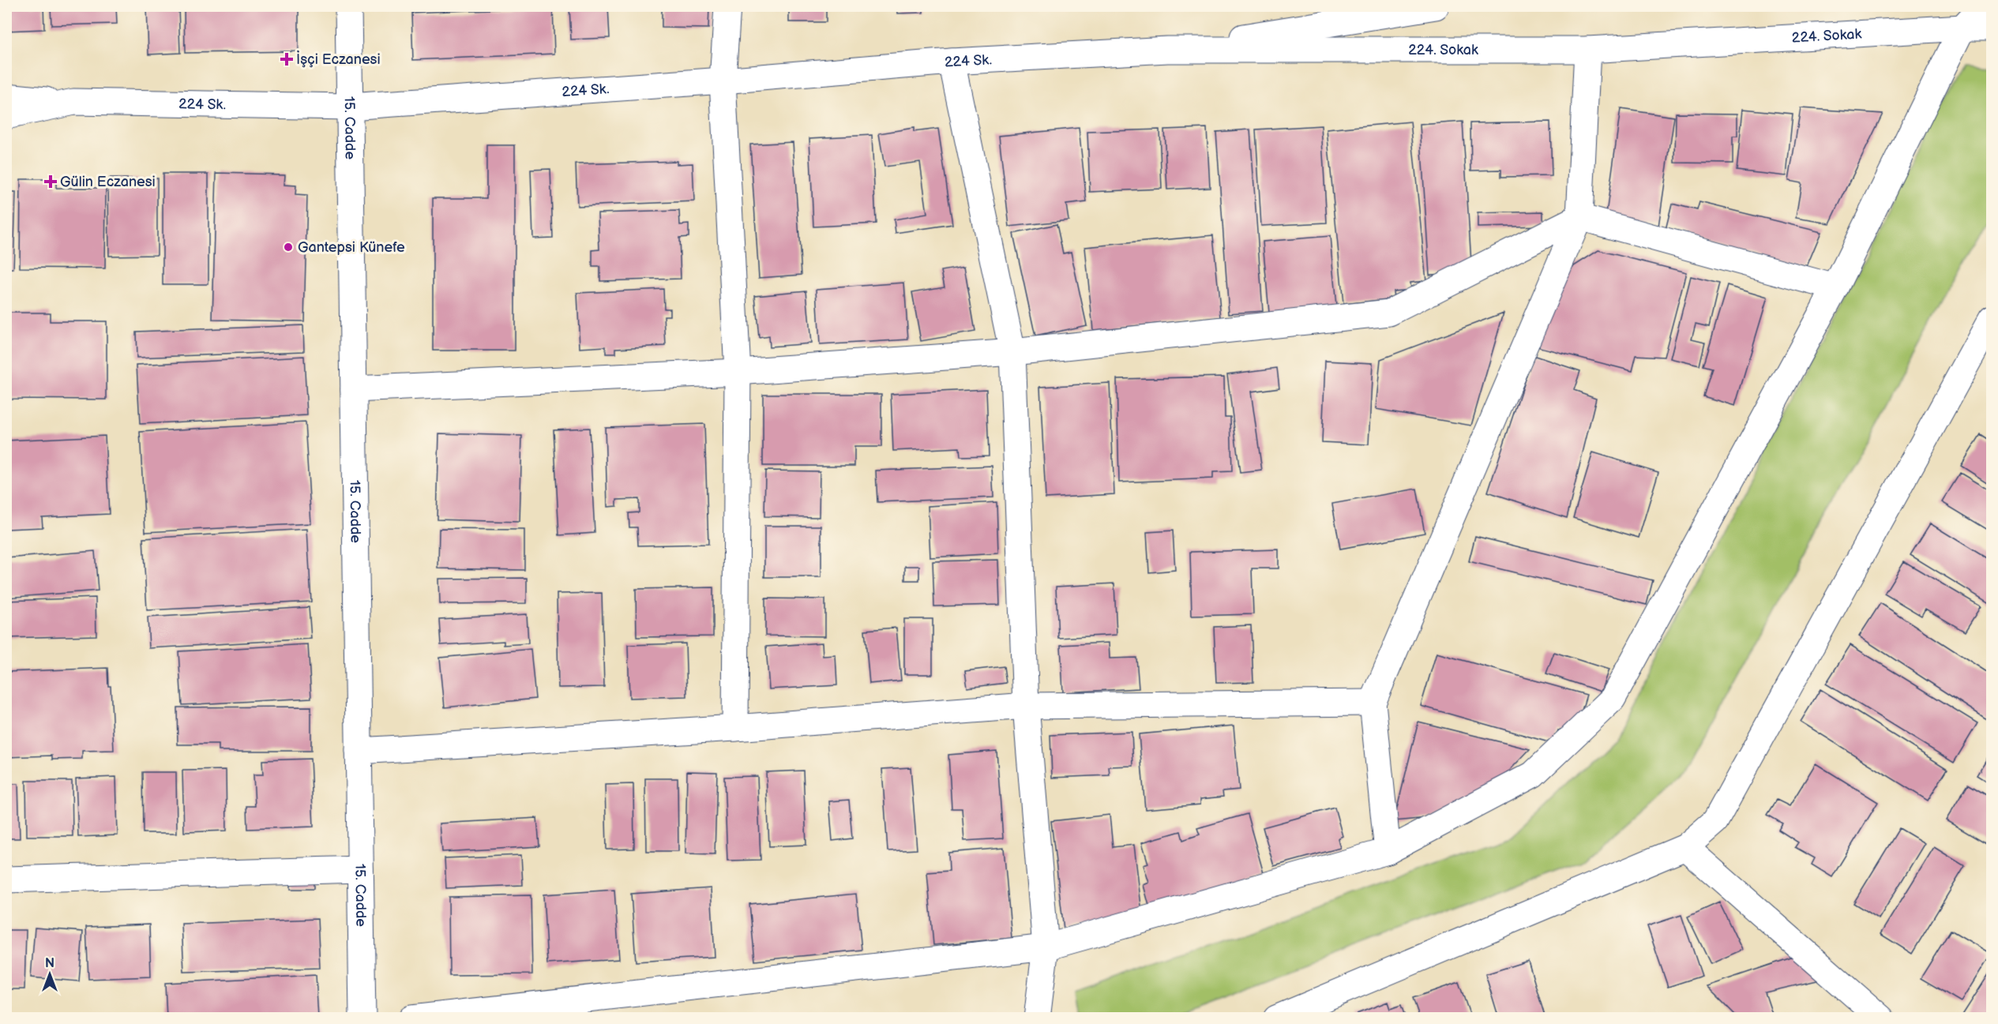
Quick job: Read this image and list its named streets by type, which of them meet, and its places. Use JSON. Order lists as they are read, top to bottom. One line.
{"streets":{"street":["224. Sokak","224 Sk.","15. Cadde"]},"crossings":[["224. Sokak","224 Sk."],["224 Sk.","15. Cadde"]],"places":{"health":["İşçi Eczanesi","Gülin Eczanesi"],"other":["Gantepsi Künefe"]},"north":"top"}
